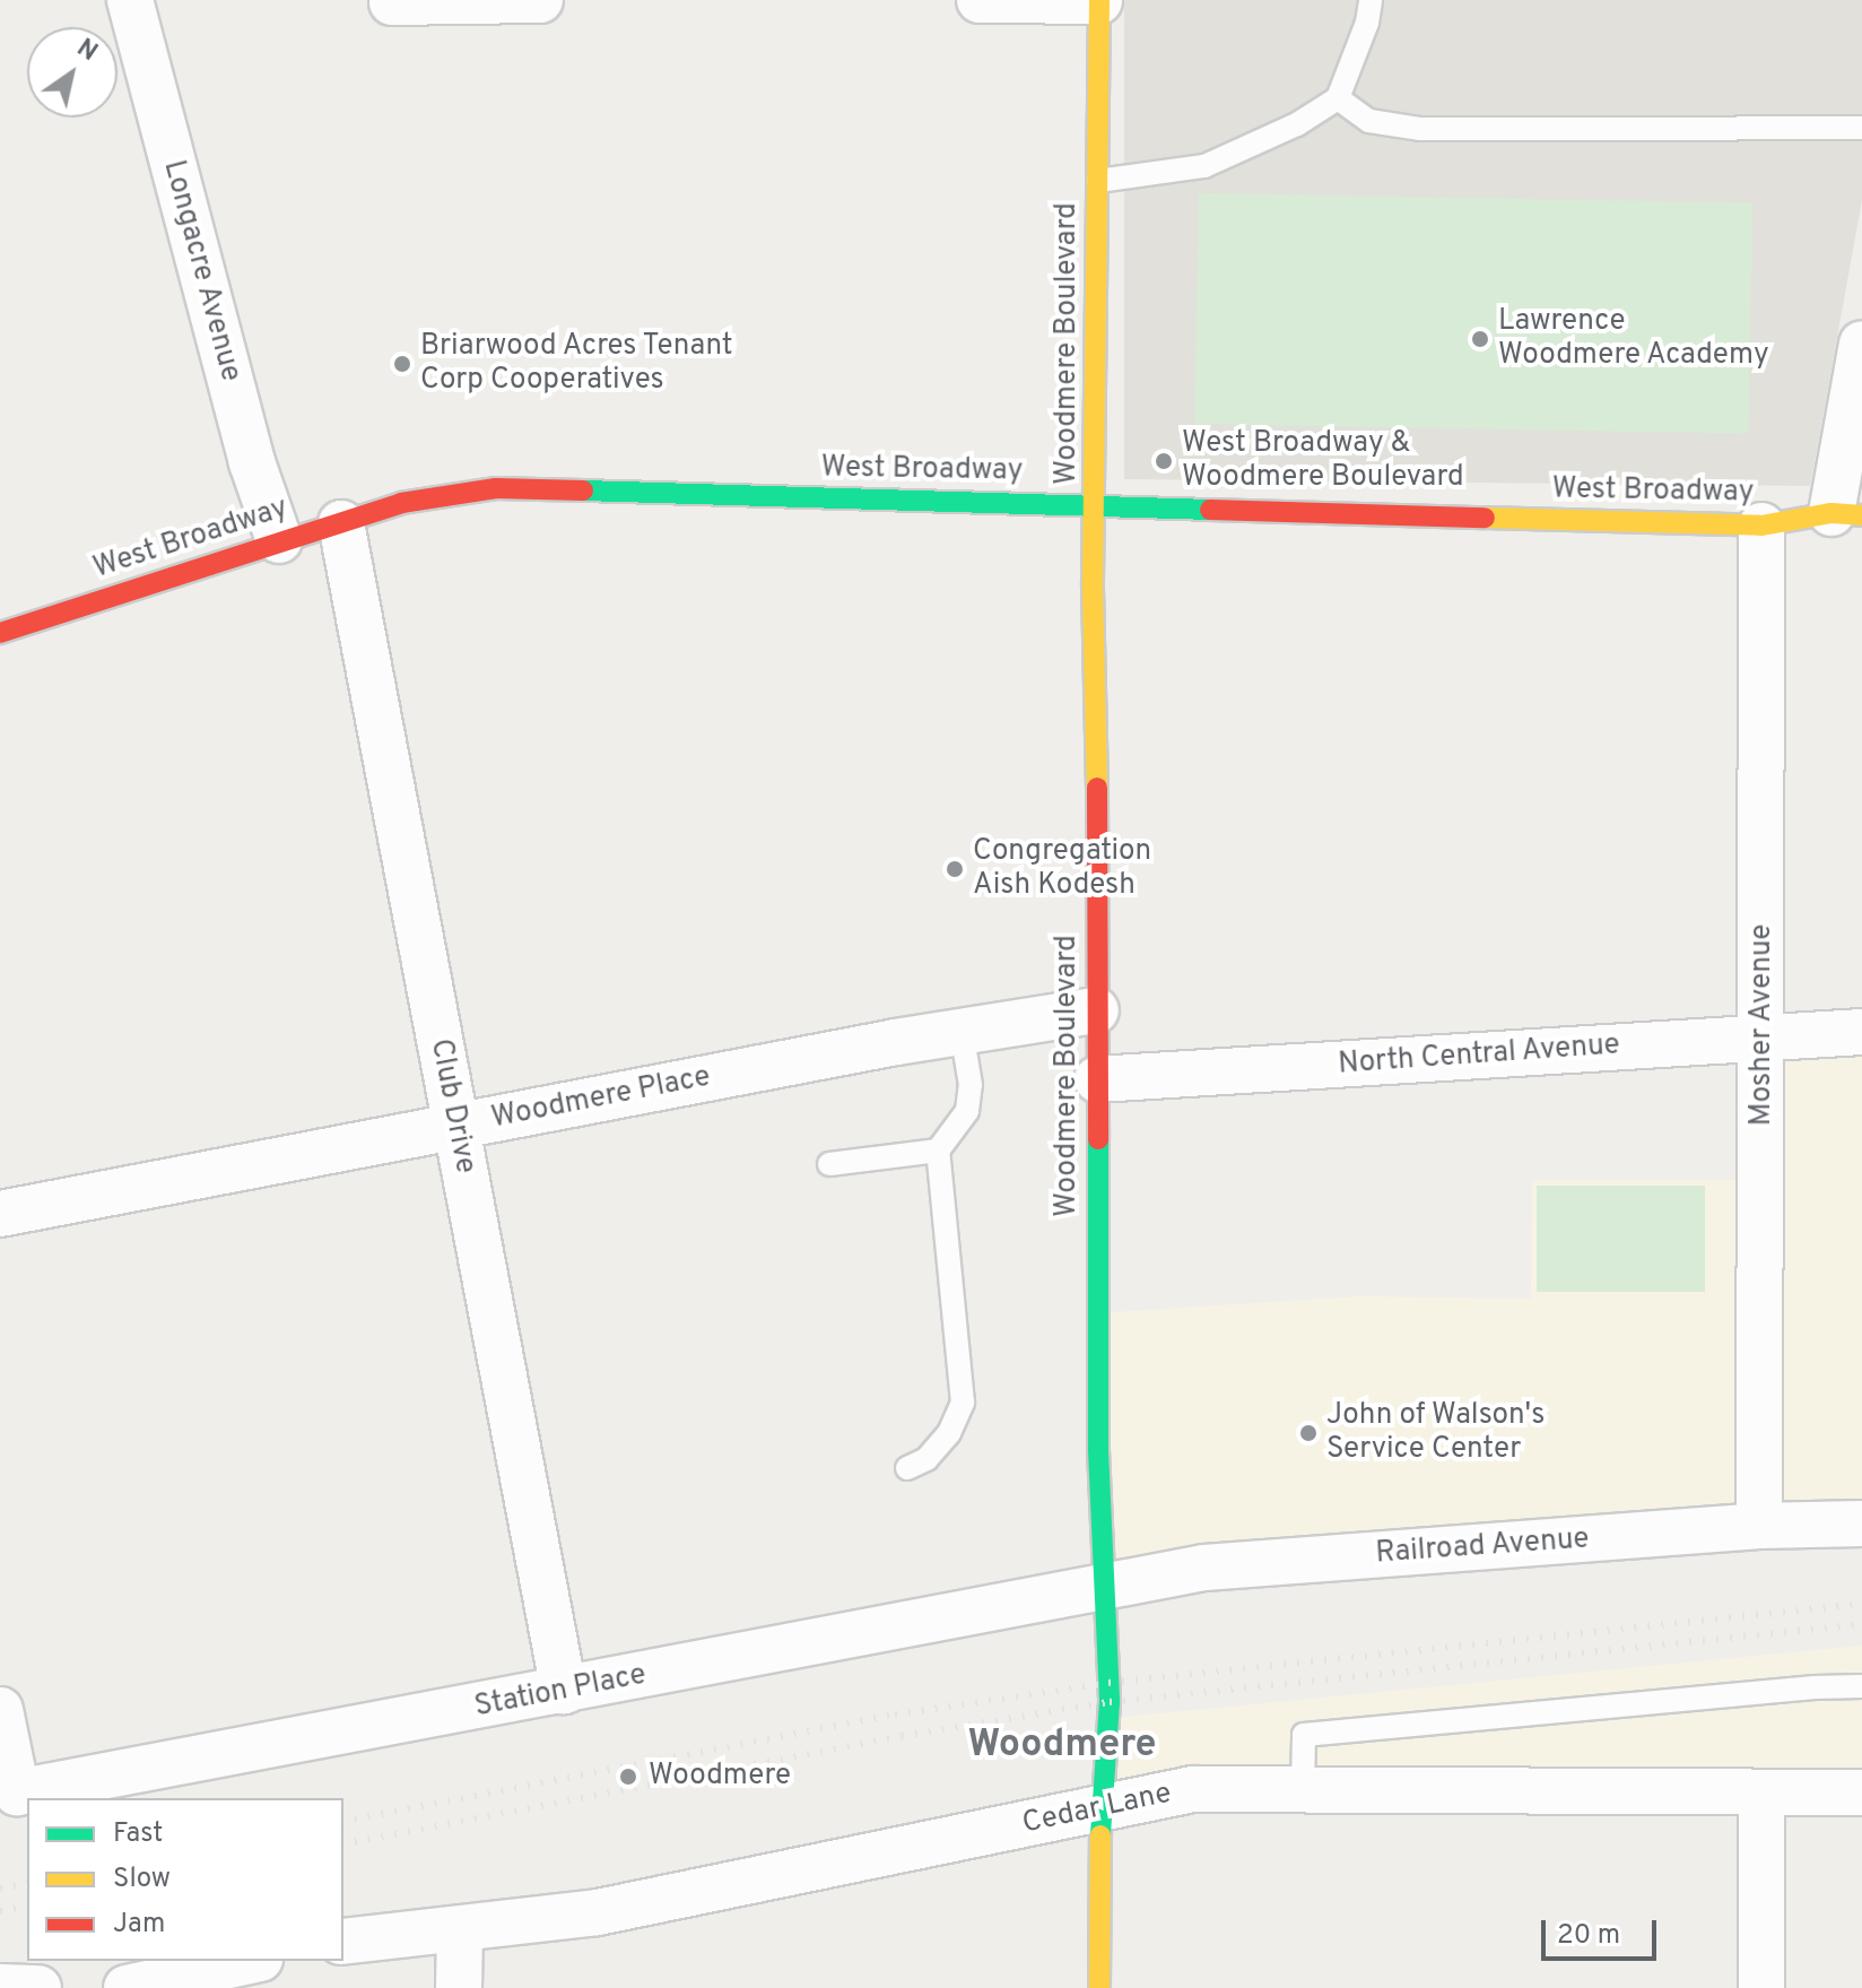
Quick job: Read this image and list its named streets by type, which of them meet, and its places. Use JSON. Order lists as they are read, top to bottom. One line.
{"streets":{"street":["Longacre Avenue","Woodmere Boulevard","West Broadway","Mosher Avenue","North Central Avenue","Woodmere Place","Club Drive","Railroad Avenue","Station Place","Cedar Lane"]},"crossings":[["Longacre Avenue","West Broadway"],["Woodmere Boulevard","West Broadway"],["Woodmere Boulevard","North Central Avenue"],["Woodmere Boulevard","Woodmere Place"],["Woodmere Boulevard","Railroad Avenue"],["Woodmere Boulevard","Station Place"],["Woodmere Boulevard","Cedar Lane"],["West Broadway","Mosher Avenue"],["West Broadway","Club Drive"],["Mosher Avenue","North Central Avenue"],["Mosher Avenue","Railroad Avenue"],["Woodmere Place","Club Drive"],["Club Drive","Station Place"],["Railroad Avenue","Station Place"]],"districts":["Woodmere"],"places":["Lawrence Woodmere Academy","Briarwood Acres Tenant Corp Cooperatives","West Broadway & Woodmere Boulevard","Congregation Aish Kodesh","John of Walson's Service Center","Woodmere"],"legend":["Fast","Slow","Jam"],"scale_bar":"20 m","north":"top right"}
